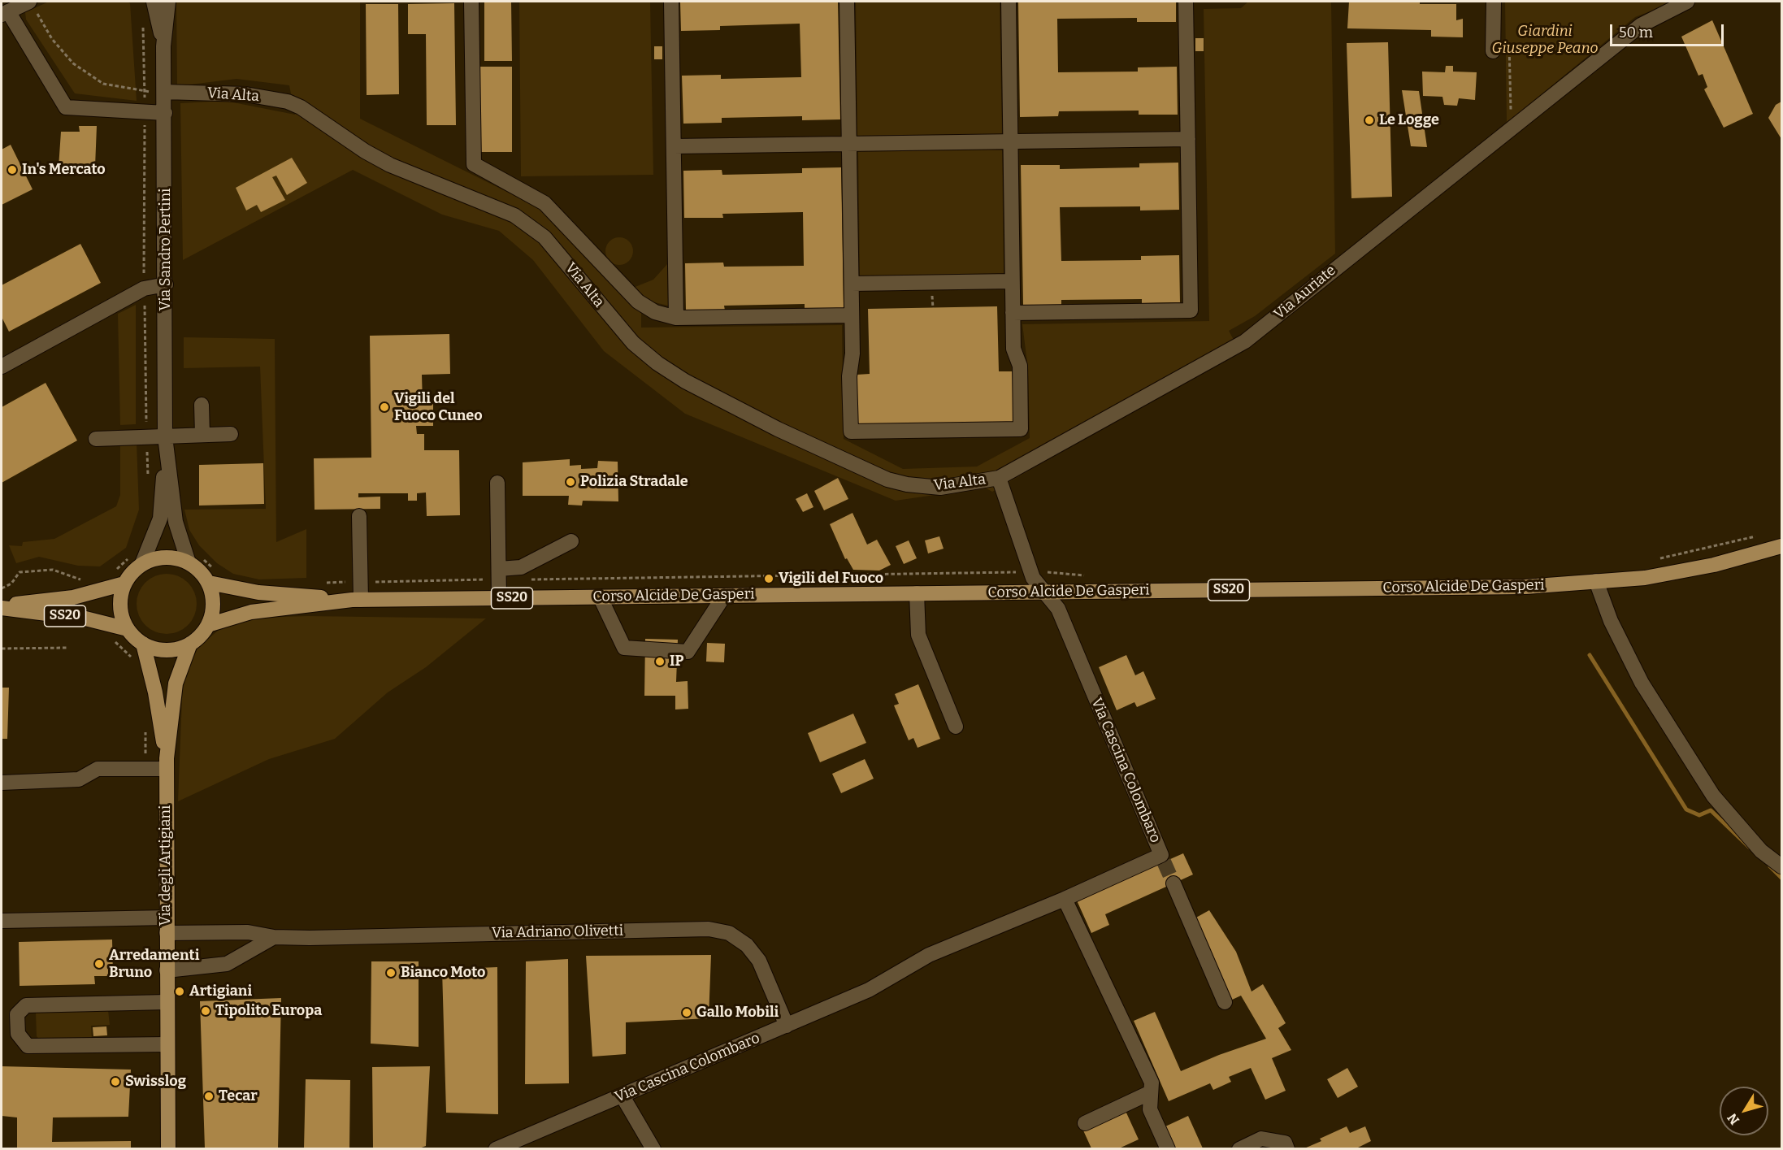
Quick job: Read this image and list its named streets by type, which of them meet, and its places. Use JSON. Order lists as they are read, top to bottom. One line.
{"streets":{"main road":["Corso Alcide De Gasperi","SS20","Via degli Artigiani"],"street":["Via Alta","Via Sandro Pertini","Via Auriate","Via Cascina Colombaro","Via Adriano Olivetti"]},"crossings":[["Via Alta","Via Sandro Pertini"],["Via Alta","Via Auriate"],["Via Sandro Pertini","Corso Alcide De Gasperi"],["Via Sandro Pertini","SS20"],["Via Sandro Pertini","Via degli Artigiani"],["Corso Alcide De Gasperi","SS20"],["Corso Alcide De Gasperi","Via Cascina Colombaro"],["Corso Alcide De Gasperi","Via degli Artigiani"],["SS20","Via degli Artigiani"],["Via Cascina Colombaro","Via Adriano Olivetti"],["Via degli Artigiani","Via Adriano Olivetti"]],"parks":["Giardini Giuseppe Peano"],"places":["Le Logge","In's Mercato","Vigili del Fuoco Cuneo","Polizia Stradale","Vigili del Fuoco","IP","Arredamenti Bruno","Bianco Moto","Artigiani","Tipolito Europa","Gallo Mobili","Swisslog","Tecar"],"scale_bar":"50 m","north":"bottom left"}
